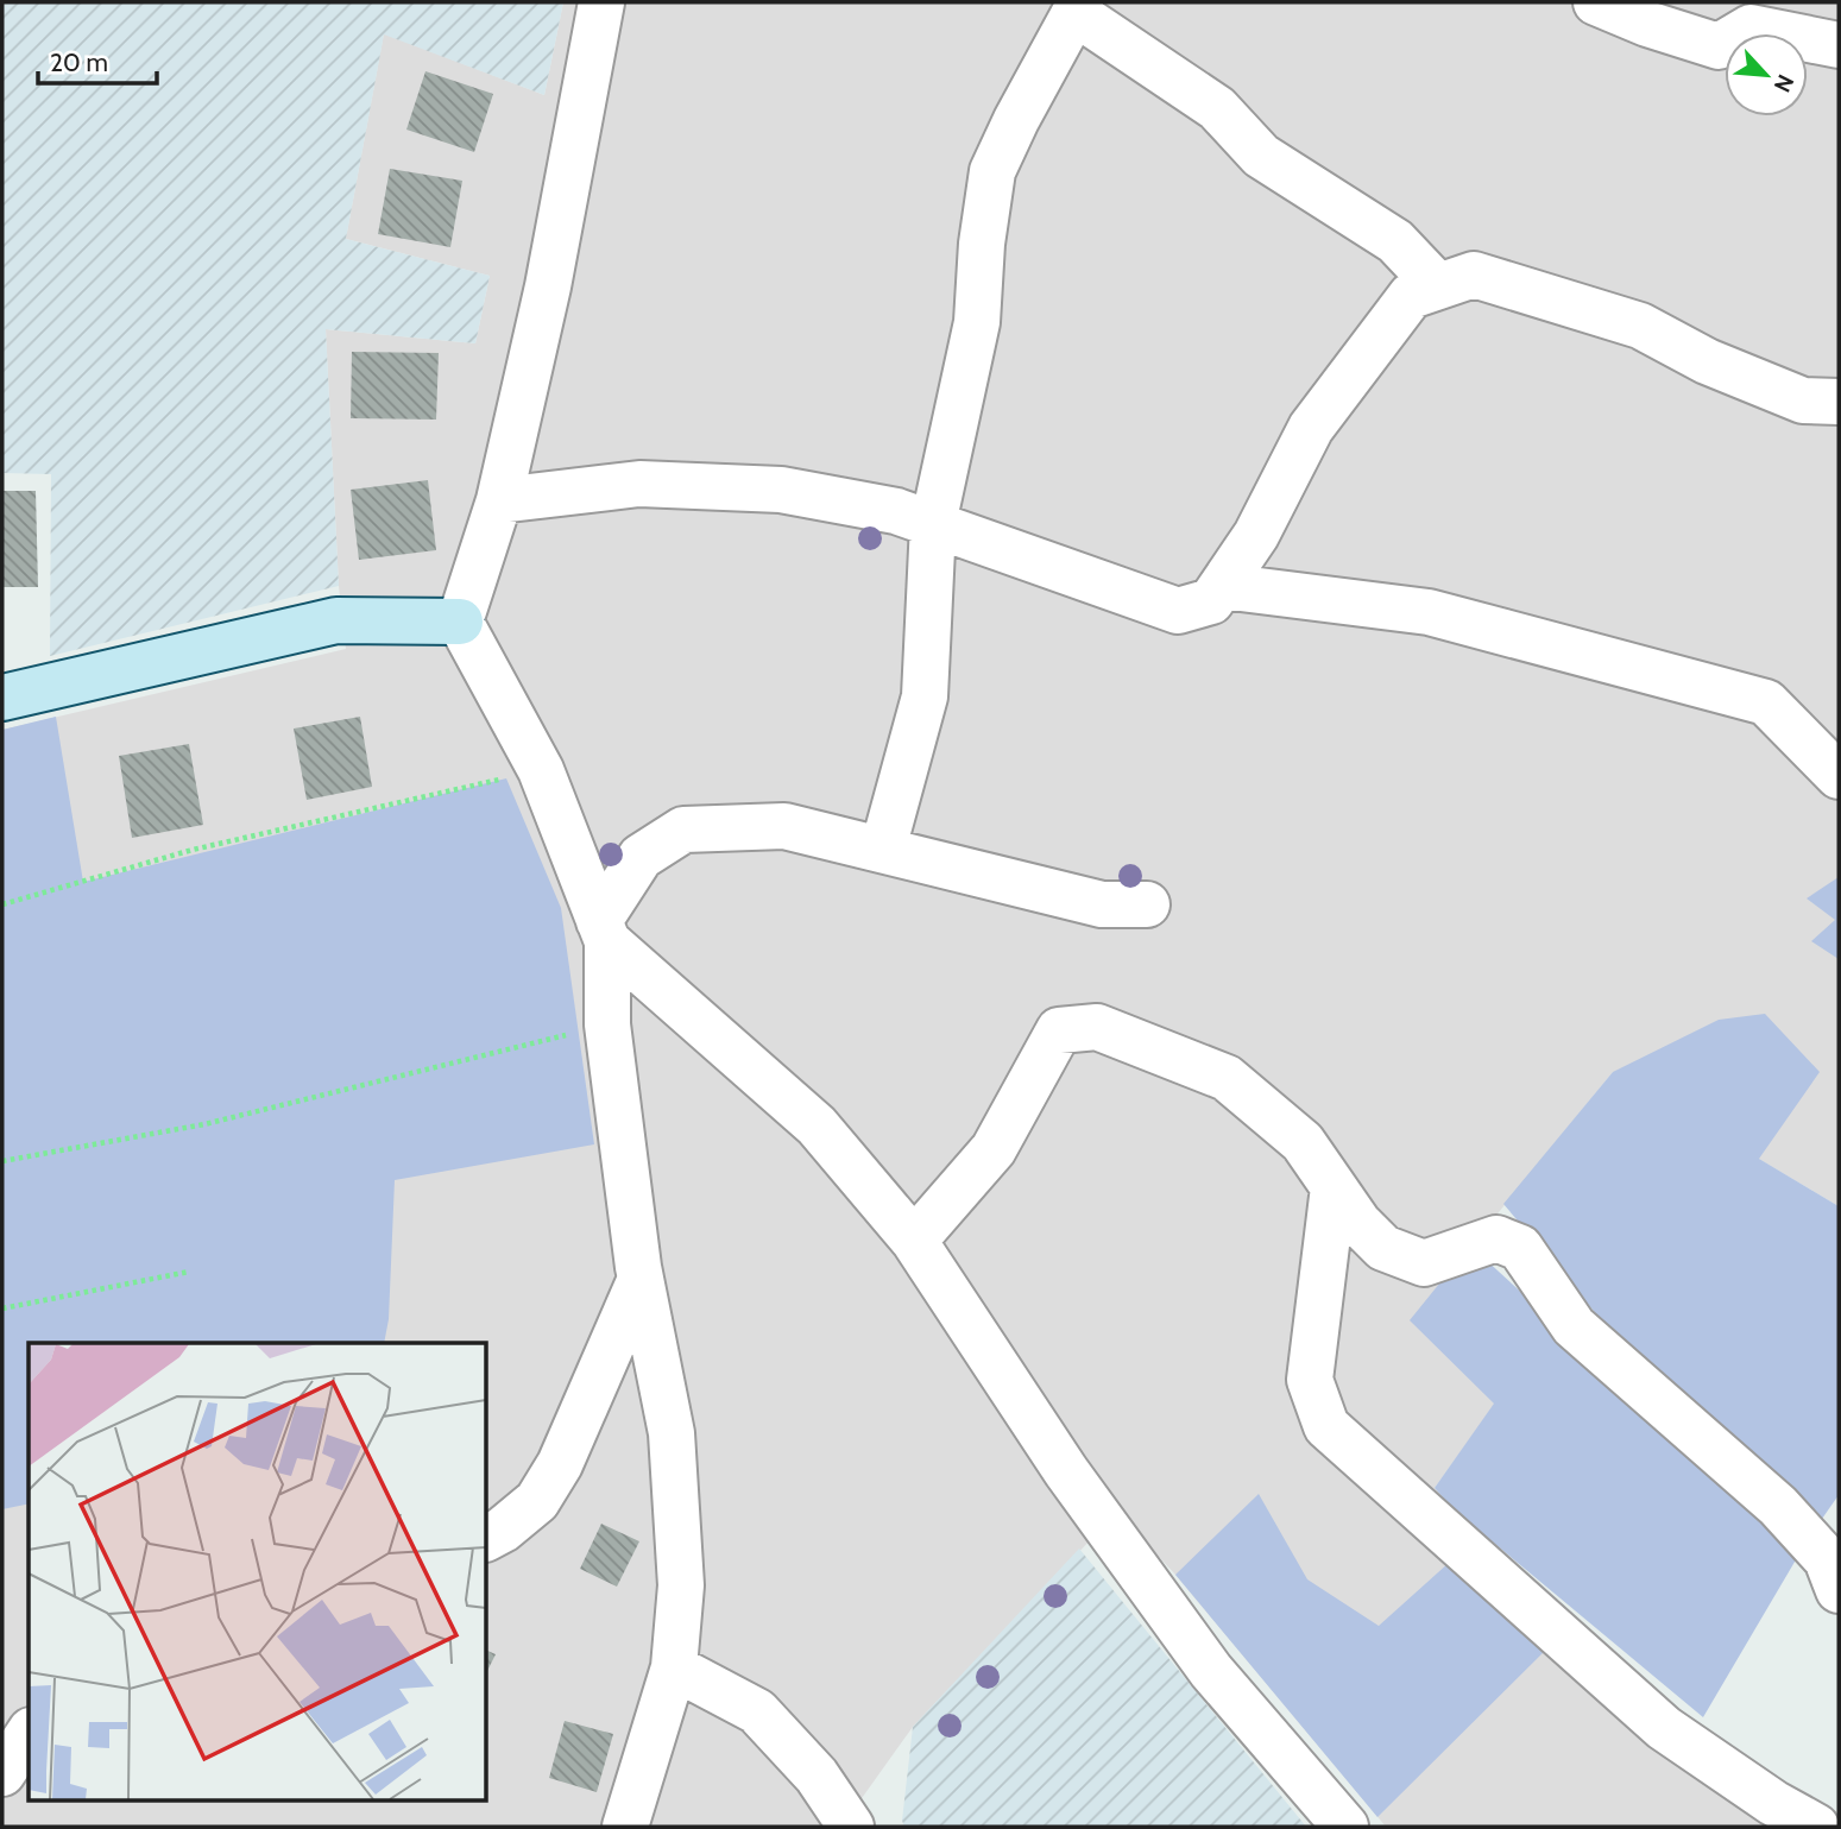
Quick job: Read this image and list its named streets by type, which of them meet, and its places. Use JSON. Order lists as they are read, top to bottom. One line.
{"scale_bar":"20 m","north":"bottom right"}
